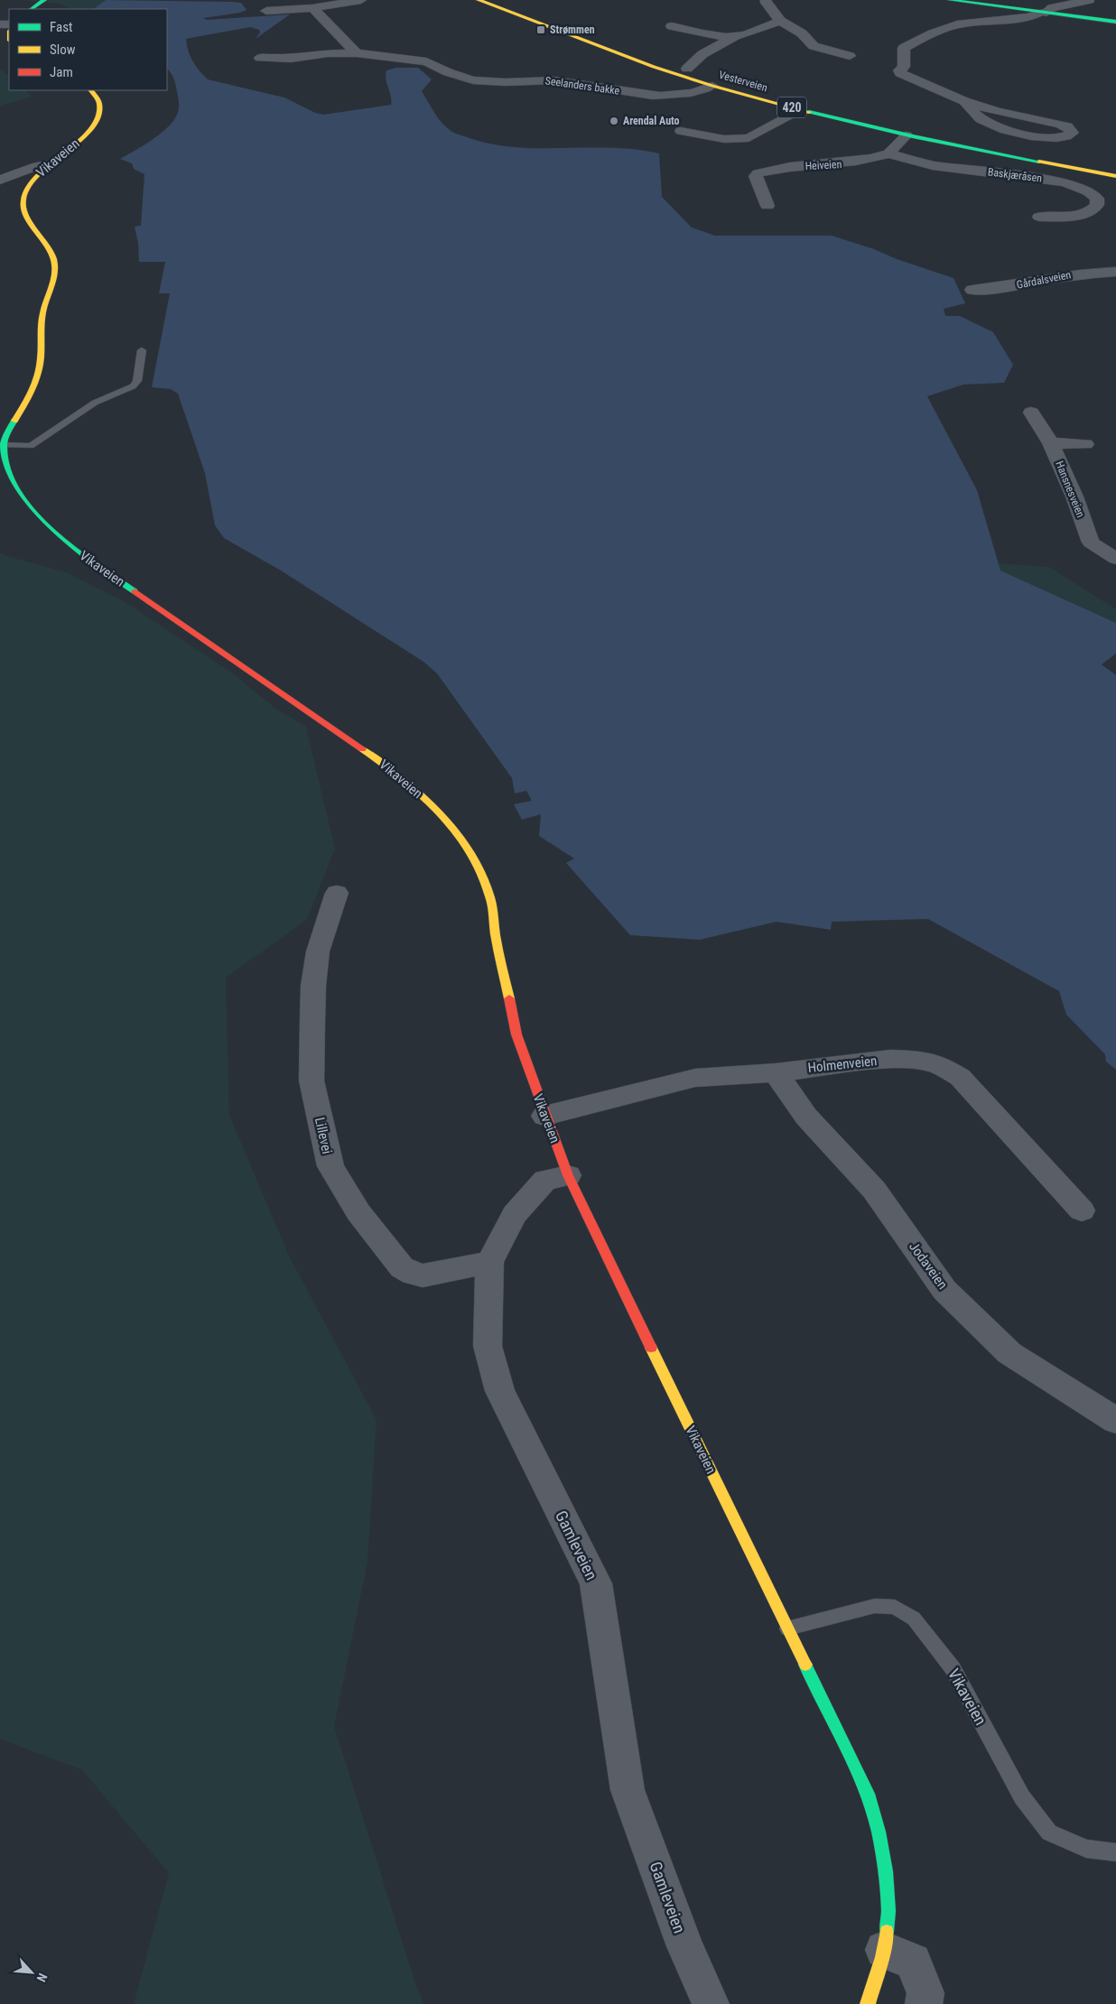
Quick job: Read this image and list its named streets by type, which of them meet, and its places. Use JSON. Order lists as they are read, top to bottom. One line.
{"streets":{"main road":["Vesterveien","420","Vikaveien"],"street":["Seelanders bakke","Heiveien","Baskjæråsen","Gårdalsveien","Hansnesveien","Holmenveien","Lillevei","Jodaveien","Gamleveien"]},"crossings":[["Vesterveien","Seelanders bakke"],["Vikaveien","Holmenveien"],["Vikaveien","Gamleveien"],["Heiveien","Baskjæråsen"],["Holmenveien","Jodaveien"],["Lillevei","Gamleveien"]],"places":{"transit":["Strømmen"],"other":["Arendal Auto"]},"legend":["Fast","Slow","Jam"],"north":"bottom right"}
